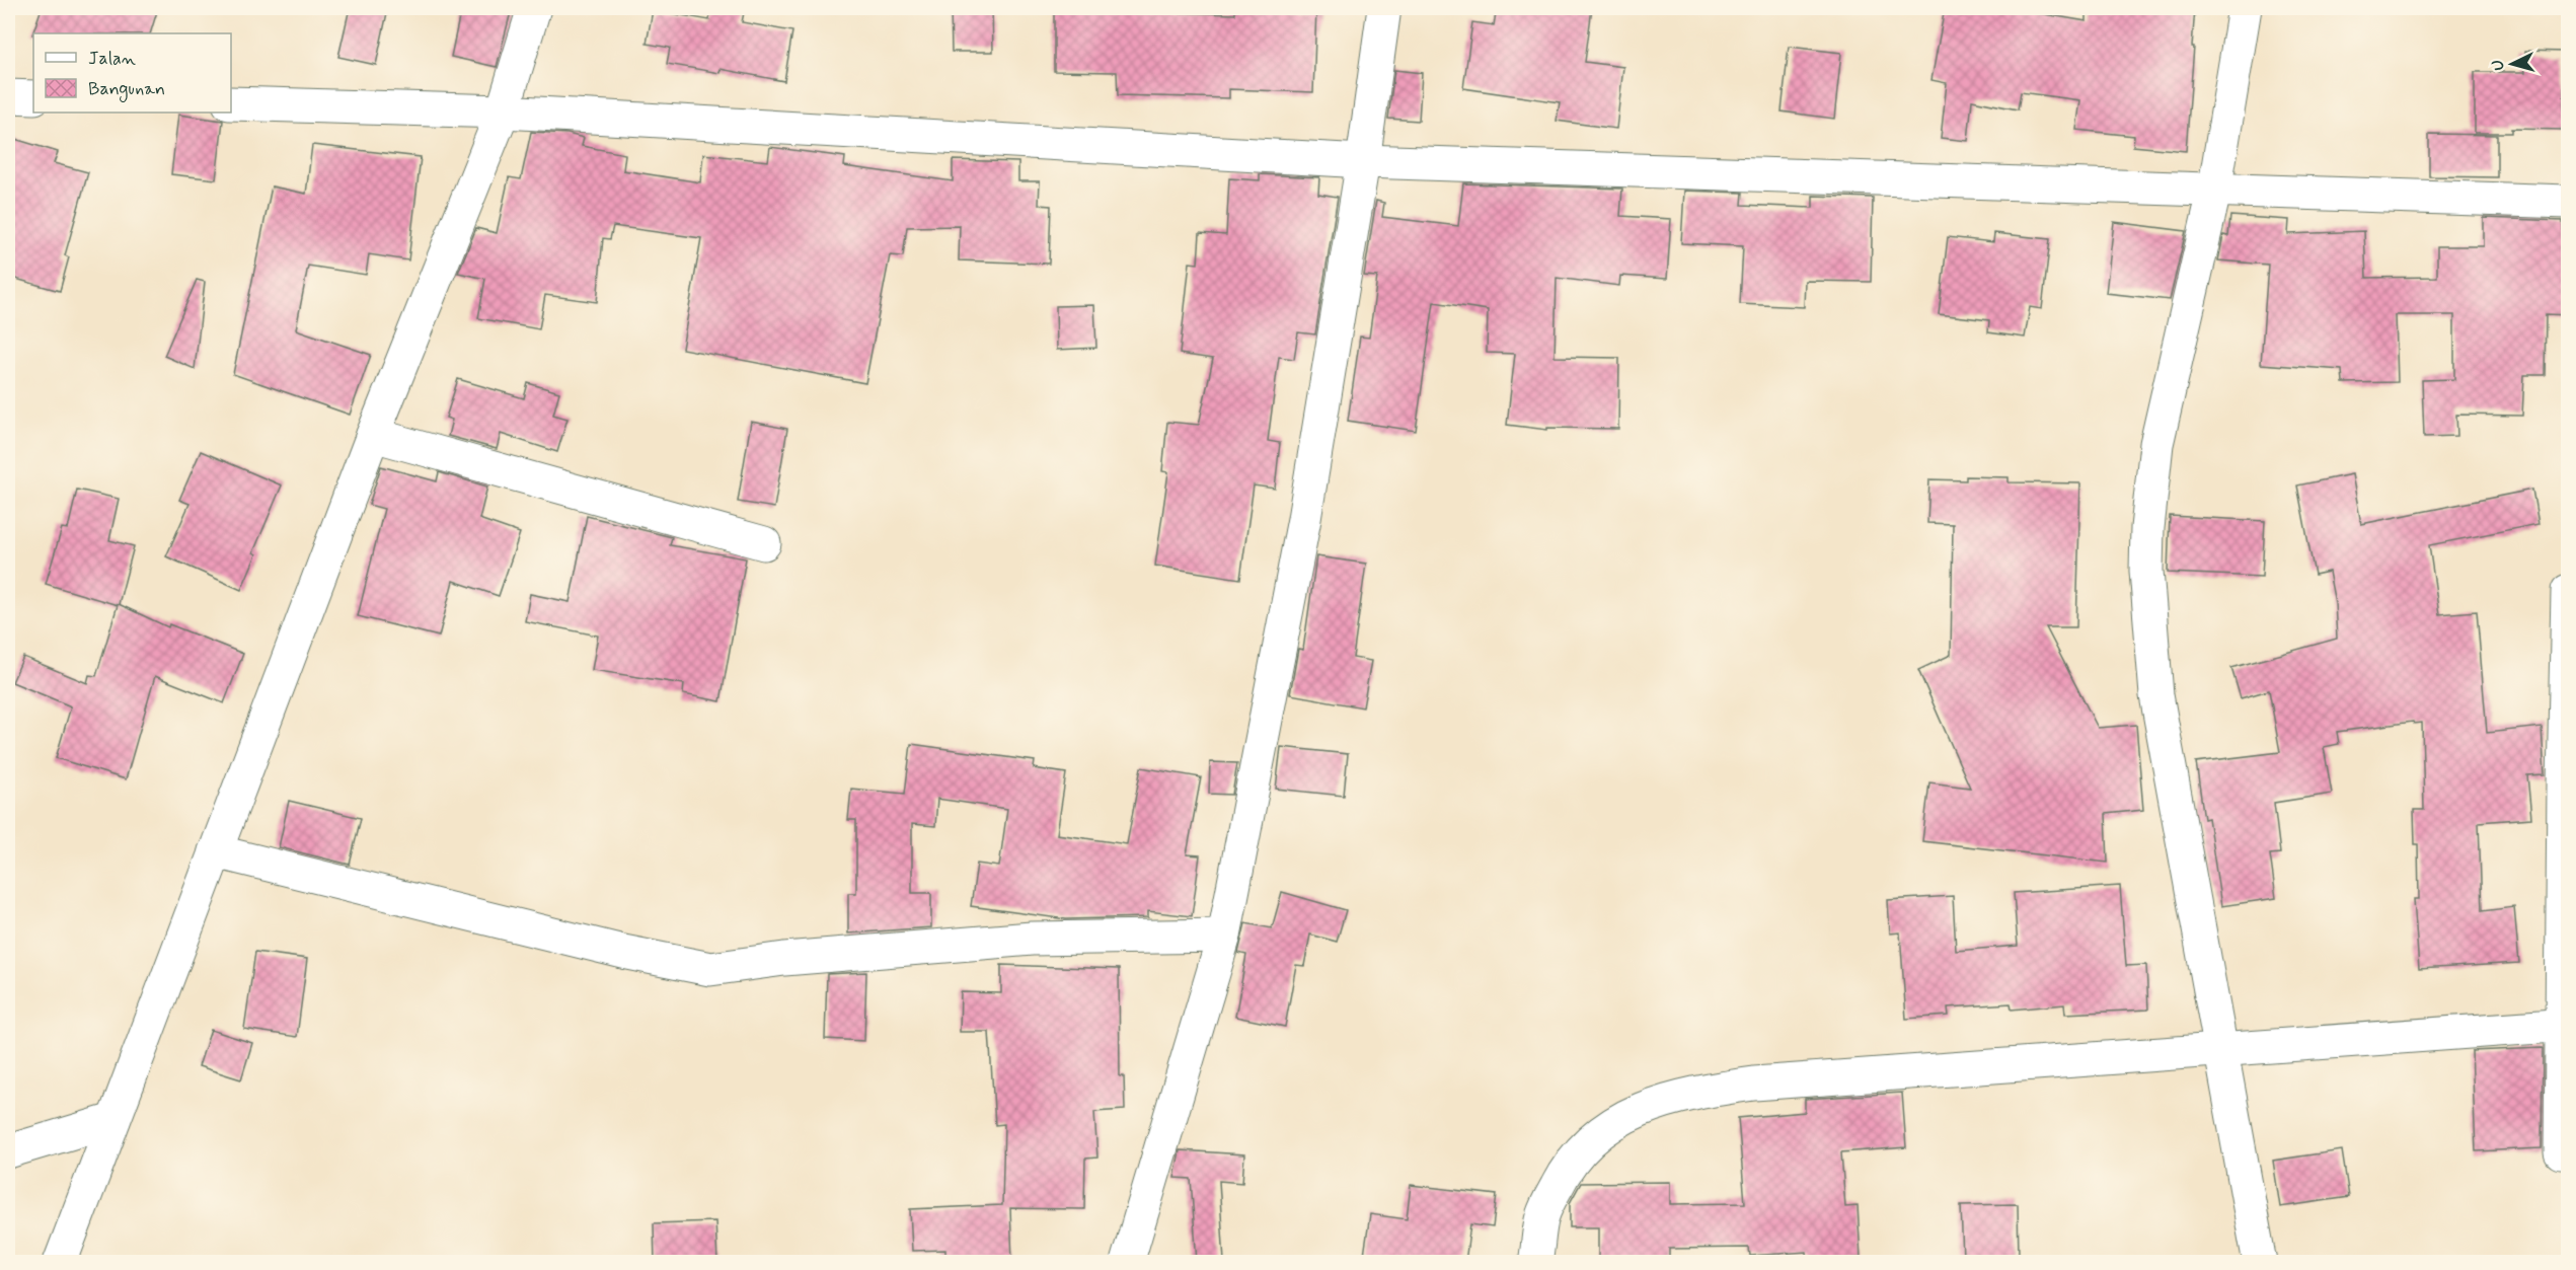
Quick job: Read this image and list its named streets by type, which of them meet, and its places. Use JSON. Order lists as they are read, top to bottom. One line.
{"legend":["Jalan","Bangunan"],"north":"left"}
